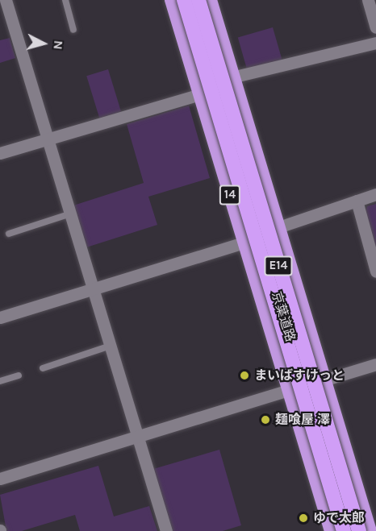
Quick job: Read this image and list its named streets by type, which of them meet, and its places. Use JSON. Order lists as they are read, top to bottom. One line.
{"streets":{"highway":["14","E14","京葉道路"]},"places":["まいばすけっと","麺喰屋 澤","ゆで太郎"],"north":"right"}
